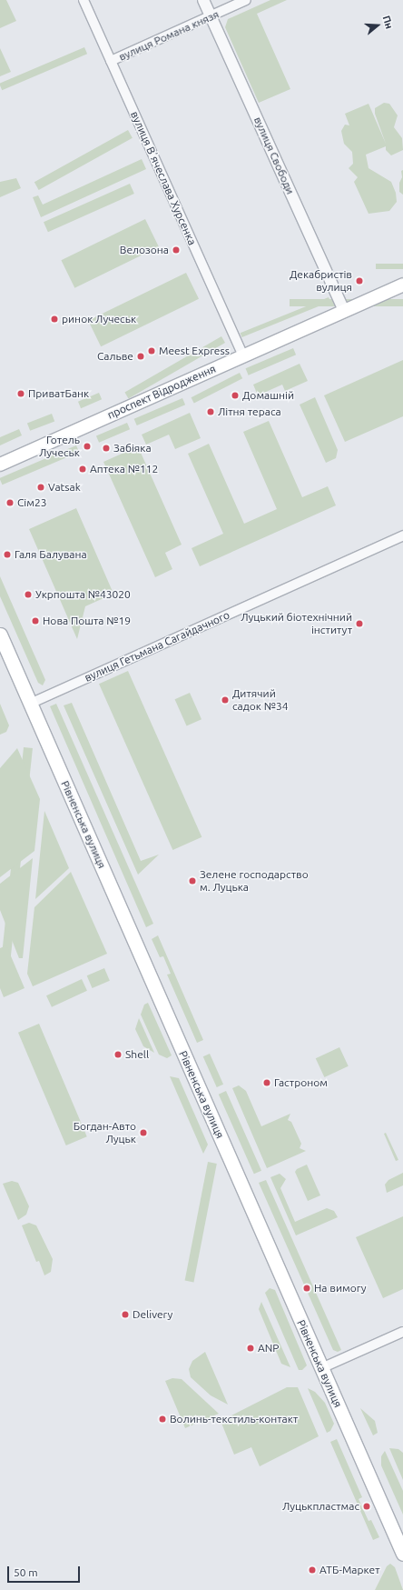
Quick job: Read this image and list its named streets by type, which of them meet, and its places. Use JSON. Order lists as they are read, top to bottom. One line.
{"streets":{"main road":["проспект Відродження","Рівненська вулиця"],"street":["вулиця Романа князя","вулиця Свободи","вулиця Вʼячеслава Хурсенка","вулиця Гетьмана Сагайдачного"]},"crossings":[["вулиця Романа князя","вулиця Свободи"],["вулиця Романа князя","вулиця Вʼячеслава Хурсенка"],["вулиця Свободи","проспект Відродження"],["вулиця Вʼячеслава Хурсенка","проспект Відродження"],["вулиця Гетьмана Сагайдачного","Рівненська вулиця"]],"places":["Велозона","Декабристів вулиця","ринок Лучеськ","Meest Express","Сальве","ПриватБанк","Домашній","Літня тераса","Готель Лучеськ","Забіяка","Аптека №112","Vatsak","Сім23","Галя Балувана","Укрпошта №43020","Нова Пошта №19","Луцький біотехнічний інститут","Дитячий садок №34","Зелене господарство м. Луцька","Shell","Гастроном","Богдан-Авто Луцьк","На вимогу","Delivery","ANP","Волинь-текстиль-контакт","Луцькпластмас","АТБ-Маркет"],"scale_bar":"50 m","north":"right"}
